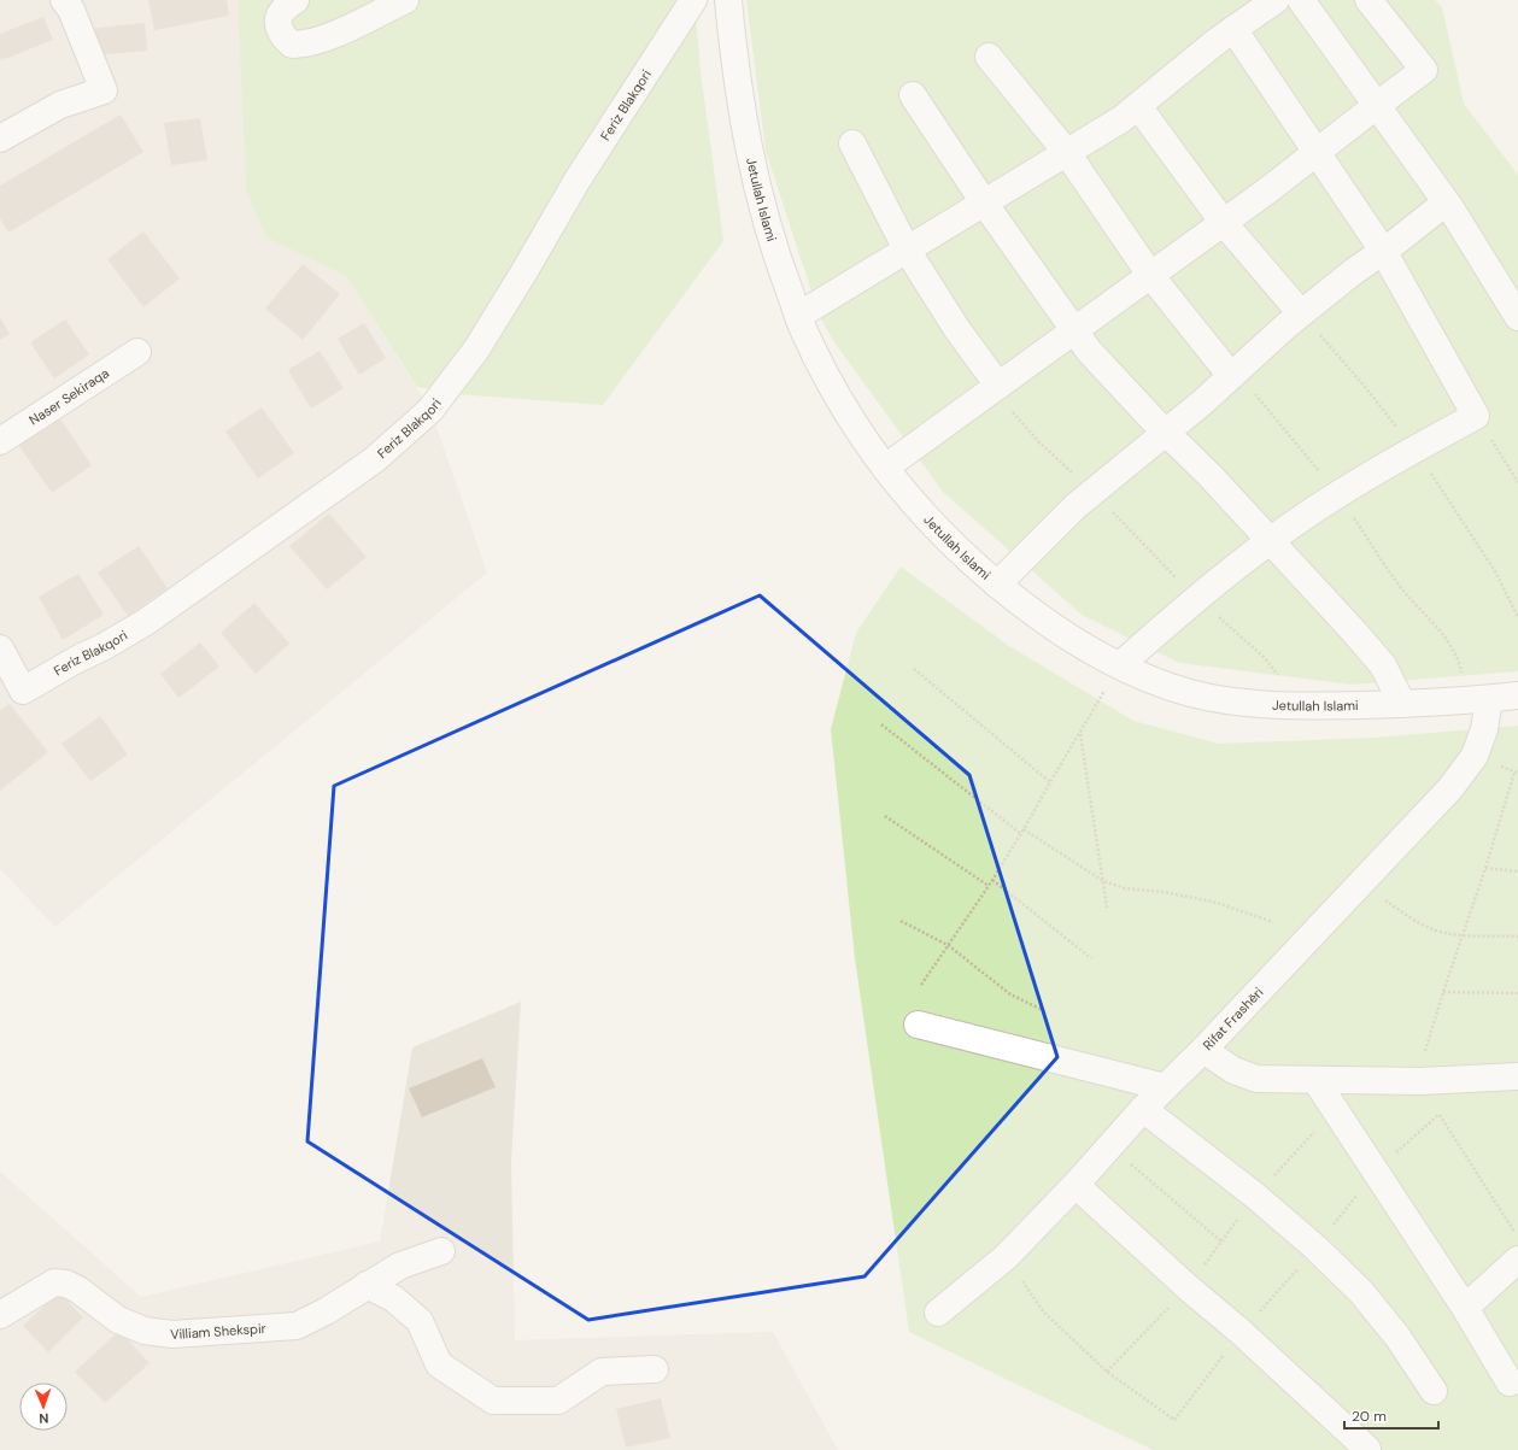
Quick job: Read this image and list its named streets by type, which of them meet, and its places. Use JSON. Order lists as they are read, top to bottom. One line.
{"streets":{"street":["Feriz Blakqori","Jetullah Islami","Naser Sekiraqa","Rifat Frashëri","Villiam Shekspir"]},"crossings":[["Jetullah Islami","Rifat Frashëri"]],"scale_bar":"20 m","north":"bottom"}
